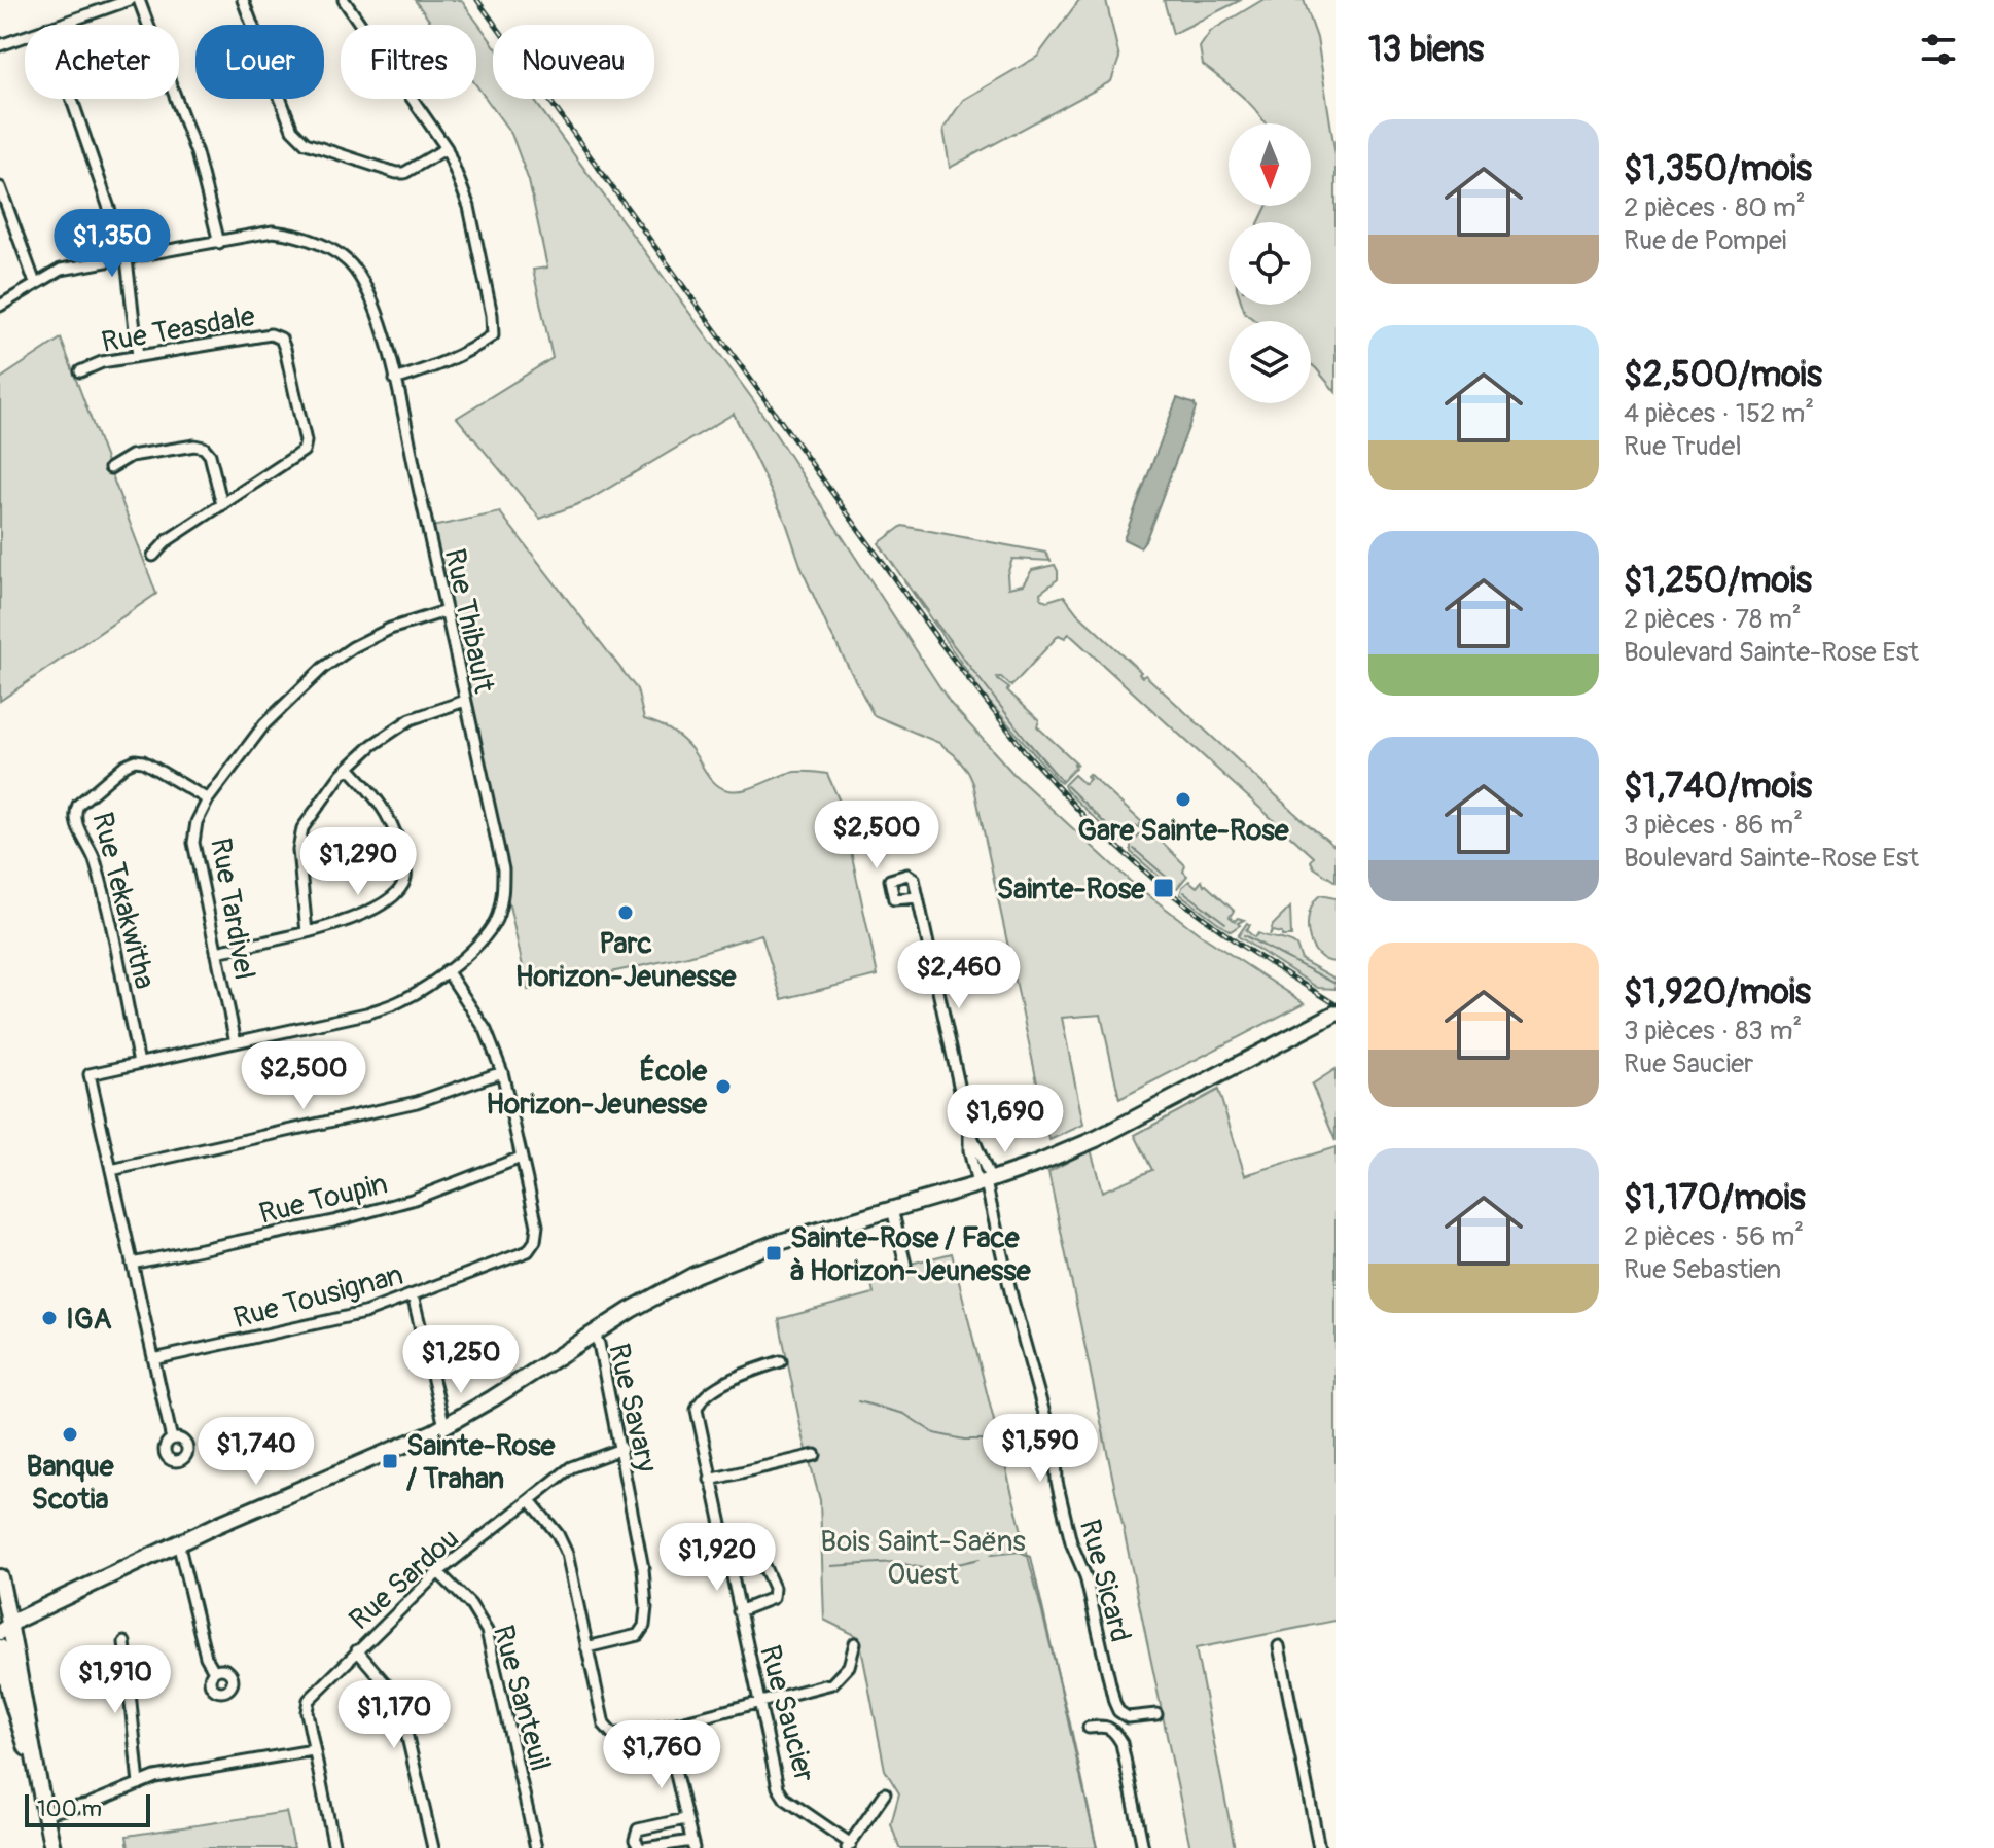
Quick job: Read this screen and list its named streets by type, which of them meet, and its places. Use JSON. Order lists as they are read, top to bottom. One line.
{"streets":{"street":["Rue Teasdale","Rue Thibault","Rue Tekakwitha","Rue Tardivel","Rue Toupin","Rue Tousignan","Rue Savary","Rue Sardou","Rue Sicard","Rue Santeuil","Rue Saucier"]},"crossings":[["Rue Thibault","Rue Tekakwitha"],["Rue Thibault","Rue Tardivel"],["Rue Thibault","Rue Tousignan"],["Rue Tekakwitha","Rue Tardivel"],["Rue Toupin","Rue Tousignan"],["Rue Savary","Rue Sardou"],["Rue Sardou","Rue Santeuil"]],"parks":["Bois Saint-Saëns Ouest"],"places":{"other":["Gare Sainte-Rose","Parc Horizon-Jeunesse","École Horizon-Jeunesse","IGA","Banque Scotia"],"transit":["Sainte-Rose","Sainte-Rose / Face à Horizon-Jeunesse","Sainte-Rose / Trahan"]},"scale_bar":"100 m","north":"bottom","page":{"heading":"13 biens","chip":["Acheter","Louer","Filtres","Nouveau"],"list":[{"name":"$1,350/mois","note":"2 pièces · 80 m² · Rue de Pompei"},{"name":"$2,500/mois","note":"4 pièces · 152 m² · Rue Trudel"},{"name":"$1,250/mois","note":"2 pièces · 78 m² · Boulevard Sainte-Rose Est"},{"name":"$1,740/mois","note":"3 pièces · 86 m² · Boulevard Sainte-Rose Est"},{"name":"$1,920/mois","note":"3 pièces · 83 m² · Rue Saucier"},{"name":"$1,170/mois","note":"2 pièces · 56 m² · Rue Sebastien"}],"price":["$1,350","$2,500","$1,290","$2,460","$2,500","$1,690","$1,250","$1,590","$1,740","$1,920","$1,910","$1,170","$1,760"],"scale":"100 m"}}
